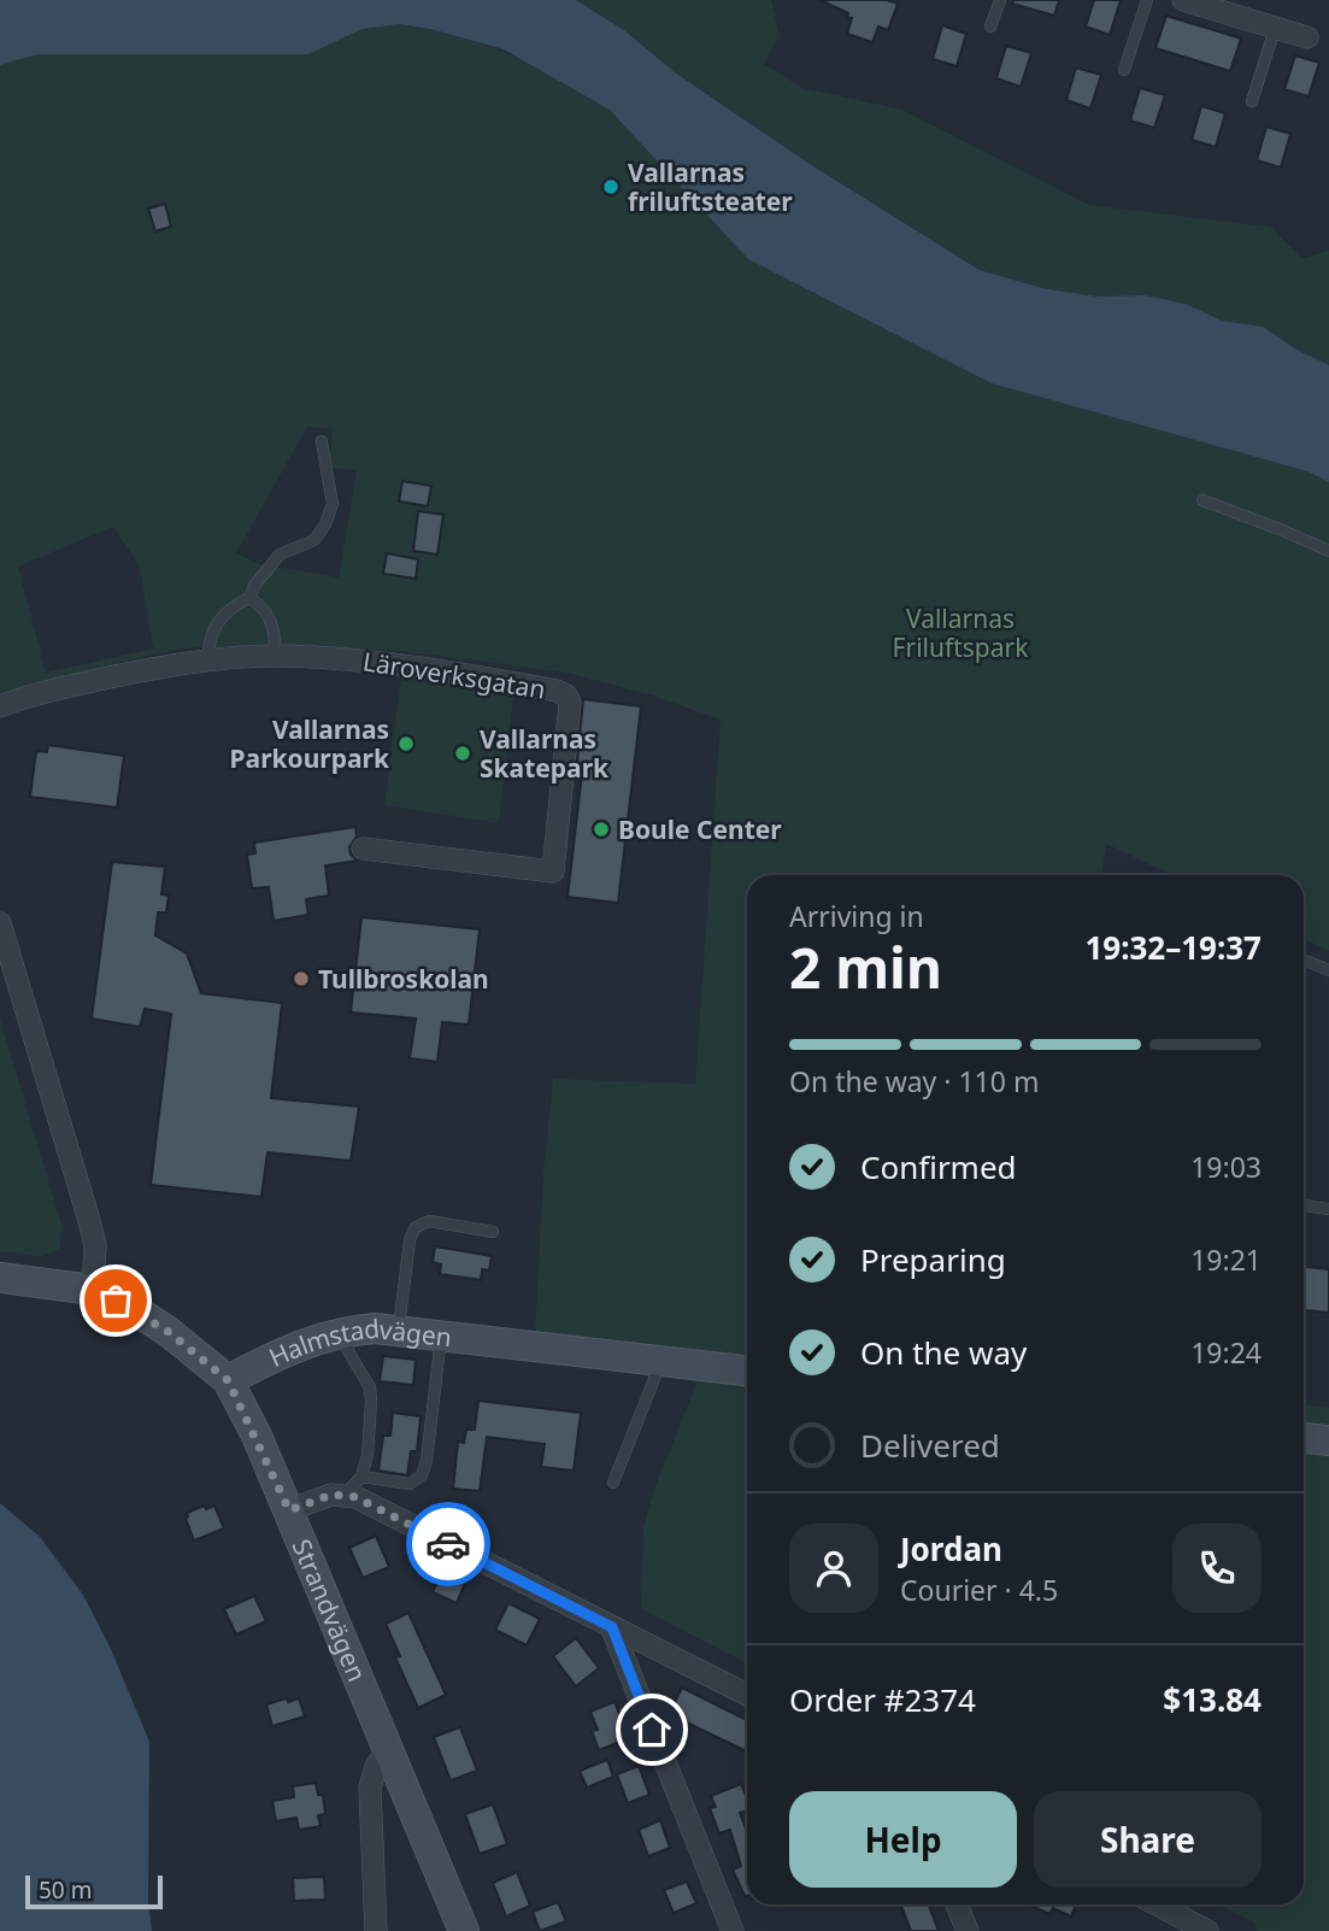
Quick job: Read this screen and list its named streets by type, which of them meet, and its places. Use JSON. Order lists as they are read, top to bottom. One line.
{"streets":{"main road":["Halmstadvägen","Strandvägen"],"street":["Läroverksgatan"]},"crossings":[["Halmstadvägen","Strandvägen"]],"parks":["Vallarnas Friluftspark"],"places":["Vallarnas friluftsteater","Vallarnas Parkourpark","Vallarnas Skatepark","Boule Center","Tullbroskolan"],"scale_bar":"50 m","page":{"heading":["2 min","Arriving in","19:32–19:37"],"panel":["Jordan","Courier · 4.5","Order #2374","$13.84"],"bar":"On the way · 110 m","list":[["Confirmed","19:03"],["Preparing","19:21"],["On the way","19:24"],"Delivered"],"buttons":["Help","Share"],"scale":"50 m"}}
